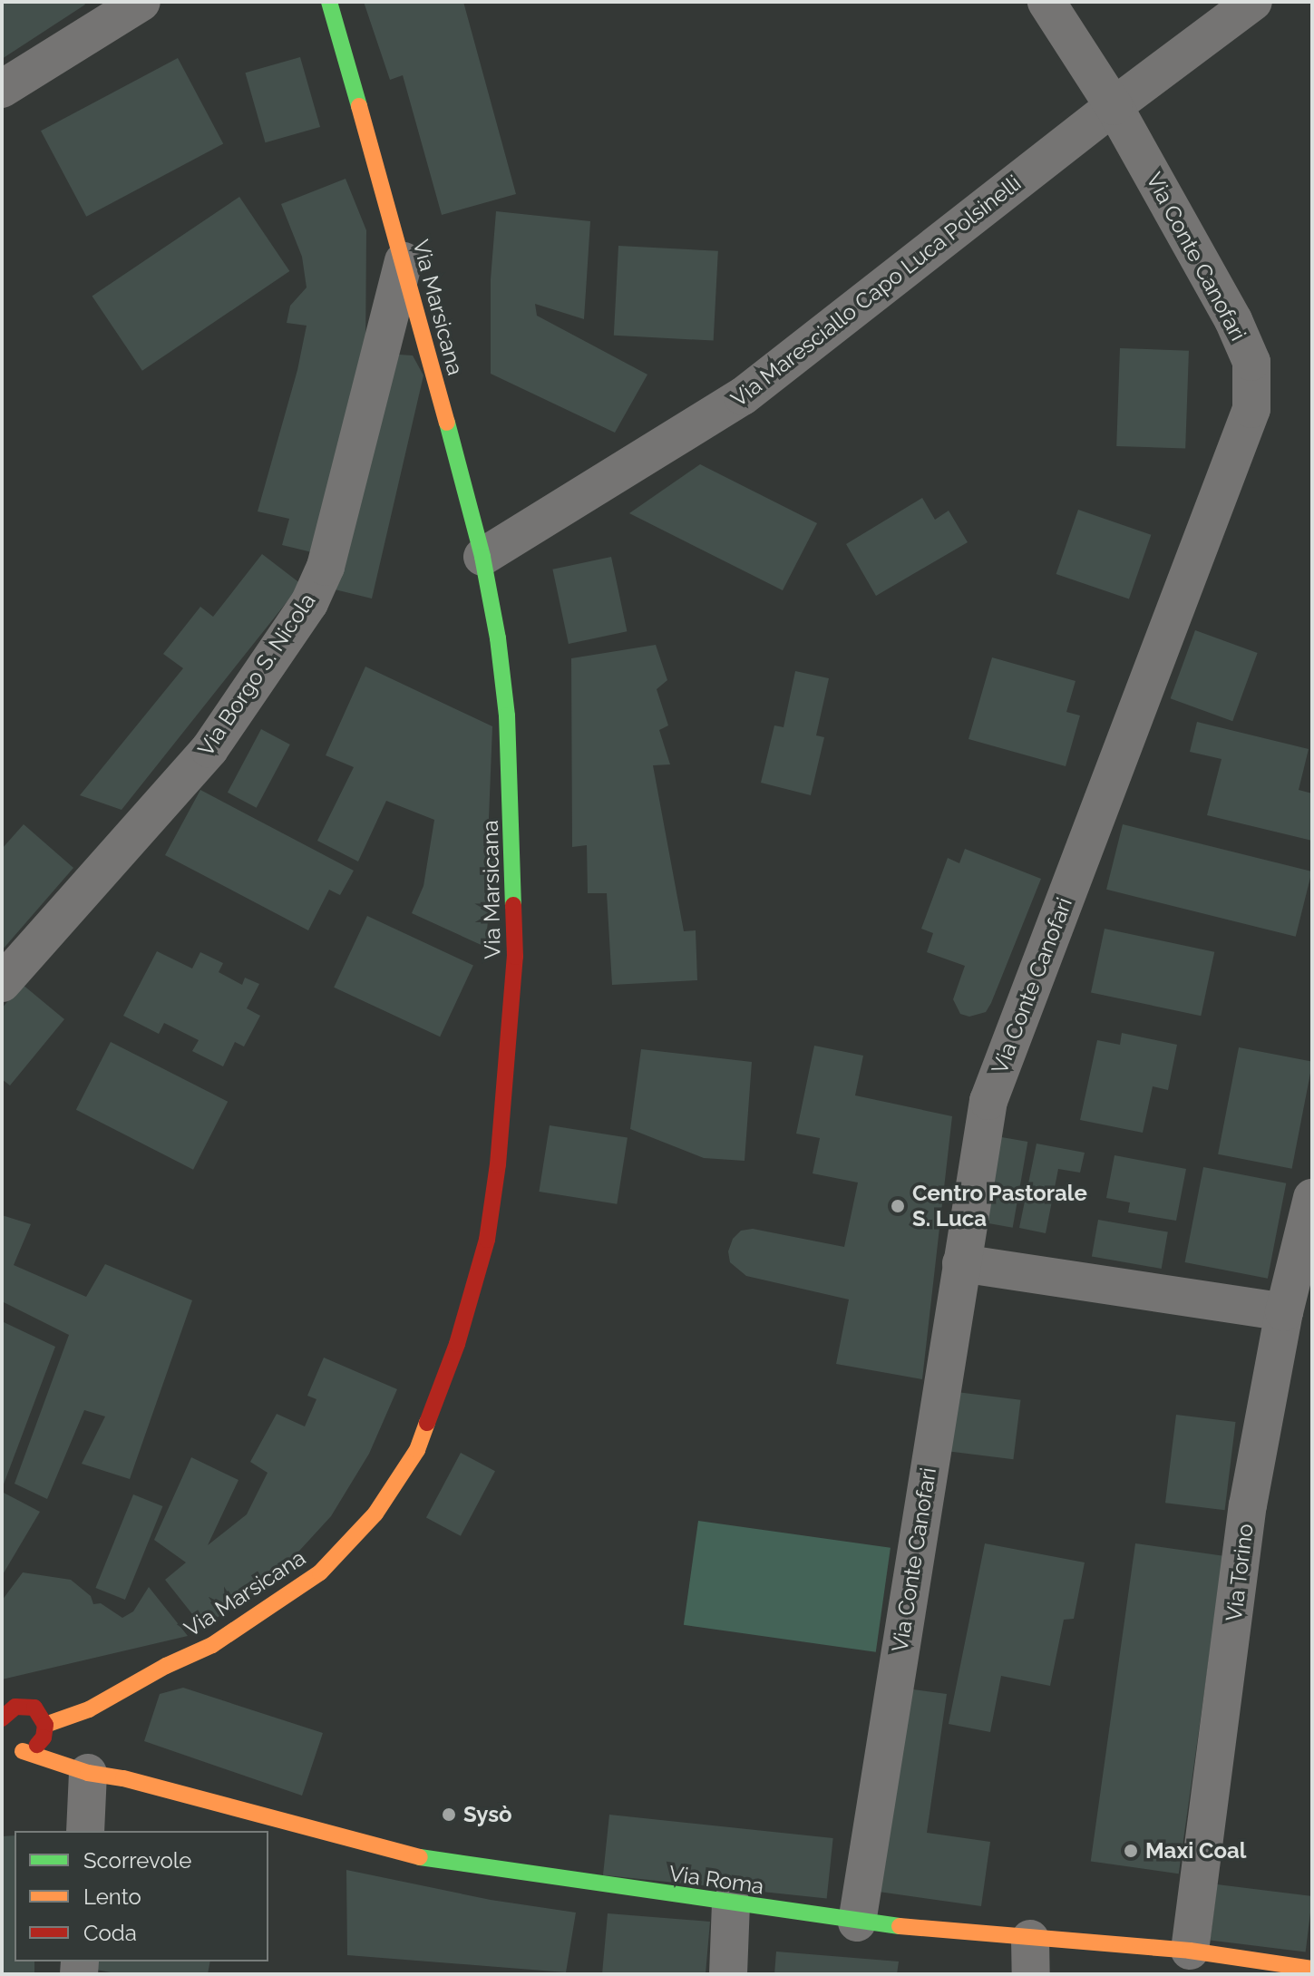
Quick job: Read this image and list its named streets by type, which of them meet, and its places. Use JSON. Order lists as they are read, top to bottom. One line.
{"streets":{"main road":["Via Marsicana","Via Roma"],"street":["Via Conte Canofari","Via Maresciallo Capo Luca Polsinelli","Via Borgo S. Nicola","Via Torino"]},"crossings":[["Via Conte Canofari","Via Maresciallo Capo Luca Polsinelli"],["Via Conte Canofari","Via Roma"],["Via Maresciallo Capo Luca Polsinelli","Via Marsicana"],["Via Marsicana","Via Borgo S. Nicola"],["Via Marsicana","Via Roma"],["Via Torino","Via Roma"]],"places":["Centro Pastorale S. Luca","Sysò","Maxi Coal"],"legend":["Scorrevole","Lento","Coda"]}
